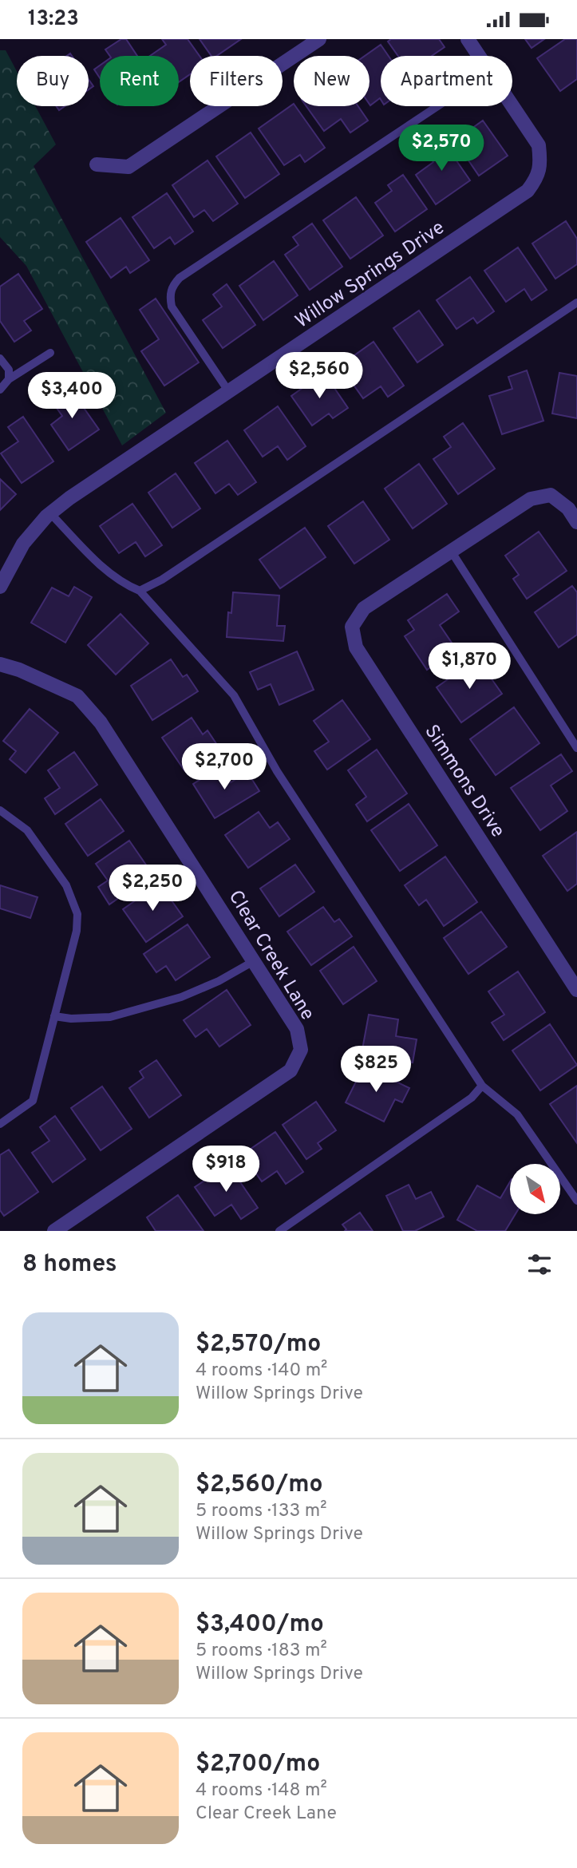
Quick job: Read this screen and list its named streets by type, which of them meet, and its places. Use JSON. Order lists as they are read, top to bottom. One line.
{"streets":{"street":["Willow Springs Drive","Simmons Drive","Clear Creek Lane"]},"north":"bottom right","page":{"status":"13:23","chip":["Buy","Rent","Filters","New","Apartment"],"price":["$2,570","$2,560","$3,400","$1,870","$2,700","$2,250","$825","$918"],"heading":"8 homes","list":[{"name":"$2,570/mo","note":"4 rooms · 140 m² · Willow Springs Drive"},{"name":"$2,560/mo","note":"5 rooms · 133 m² · Willow Springs Drive"},{"name":"$3,400/mo","note":"5 rooms · 183 m² · Willow Springs Drive"},{"name":"$2,700/mo","note":"4 rooms · 148 m² · Clear Creek Lane"}]}}
